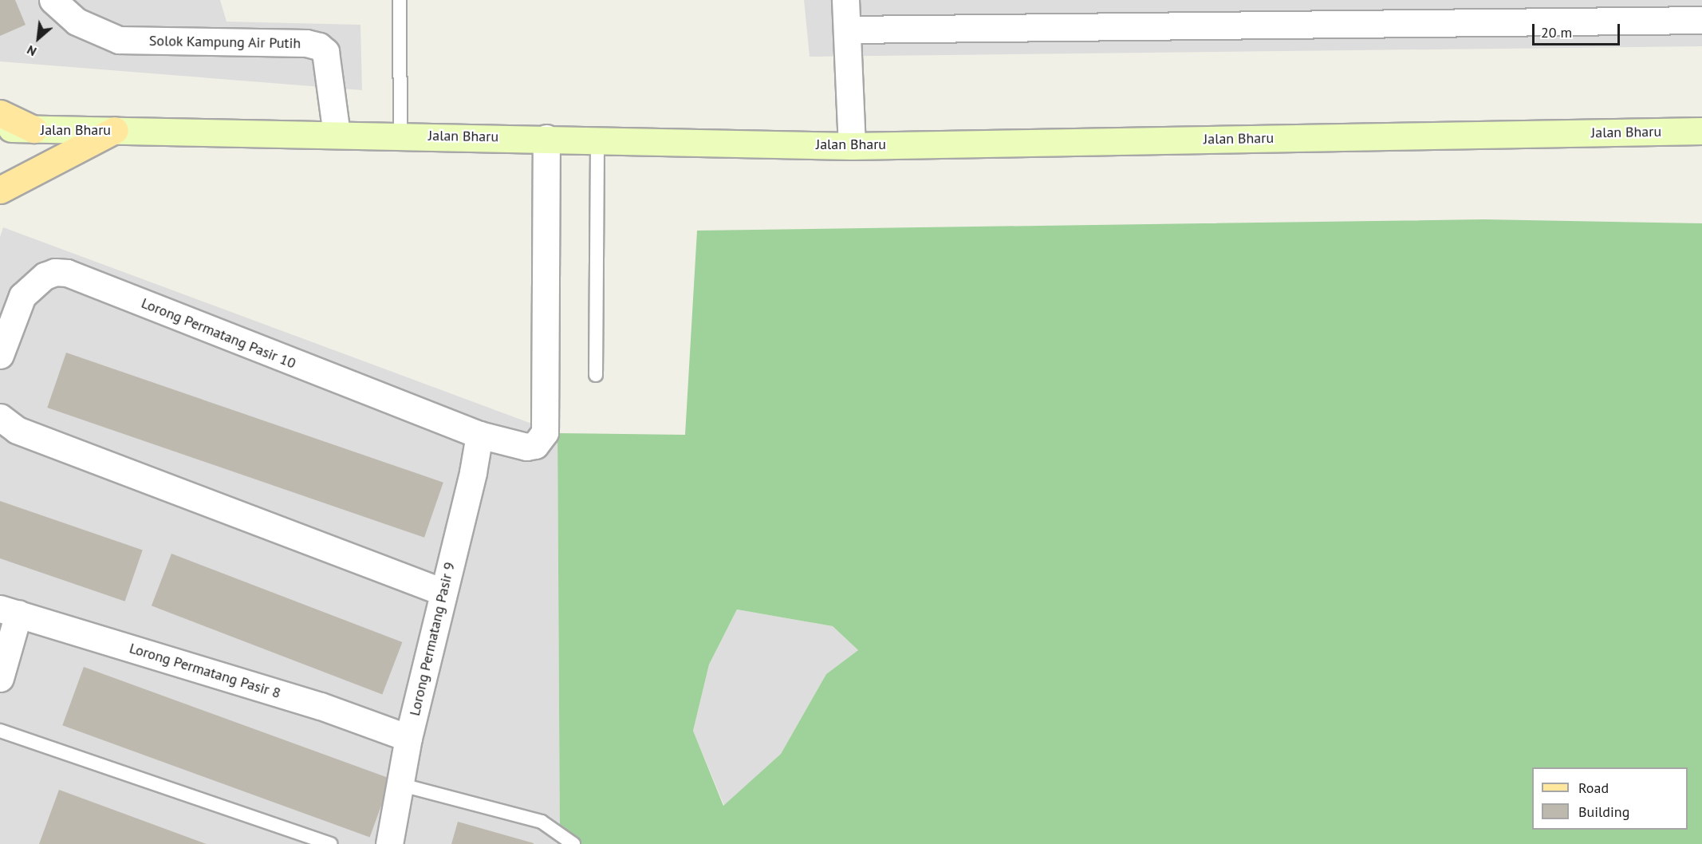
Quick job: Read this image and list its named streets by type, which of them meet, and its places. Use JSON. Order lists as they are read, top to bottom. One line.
{"streets":{"main road":["Jalan Bharu"],"street":["Solok Kampung Air Putih","Lorong Permatang Pasir 10","Lorong Permatang Pasir 9","Lorong Permatang Pasir 8"]},"crossings":[["Solok Kampung Air Putih","Jalan Bharu"],["Jalan Bharu","Lorong Permatang Pasir 10"],["Lorong Permatang Pasir 10","Lorong Permatang Pasir 9"],["Lorong Permatang Pasir 9","Lorong Permatang Pasir 8"]],"legend":["Road","Building"],"scale_bar":"20 m","north":"bottom left"}
